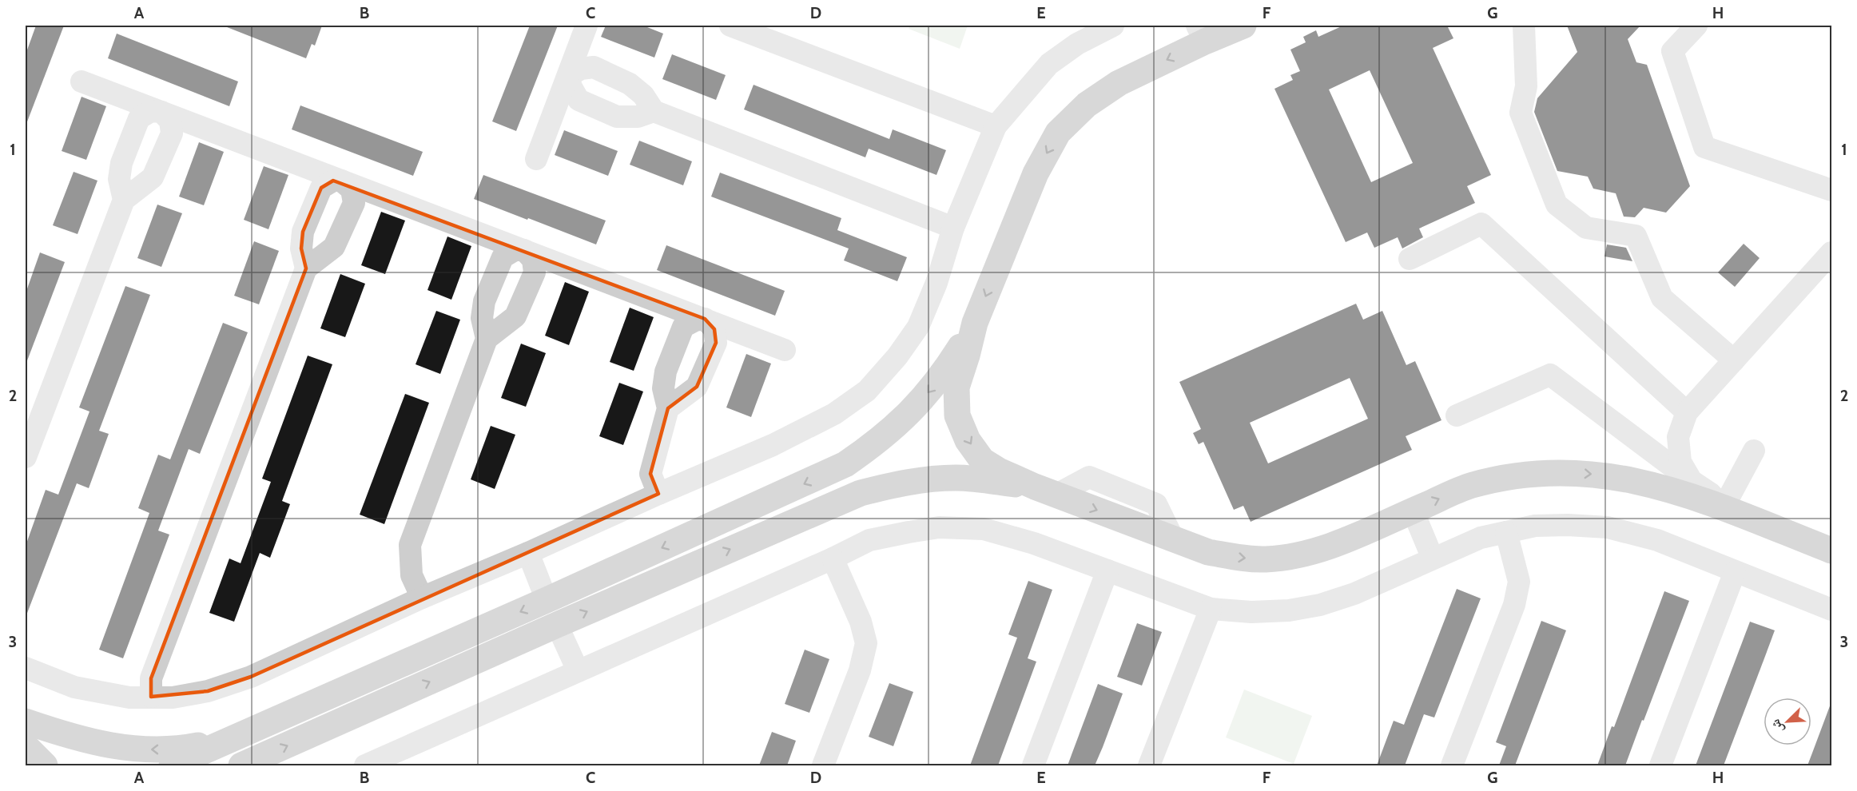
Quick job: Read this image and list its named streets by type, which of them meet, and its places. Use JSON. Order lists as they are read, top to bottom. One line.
{"north":"bottom left","grid":{"columns":["A","B","C","D","E","F","G","H"],"rows":["1","2","3"]}}
